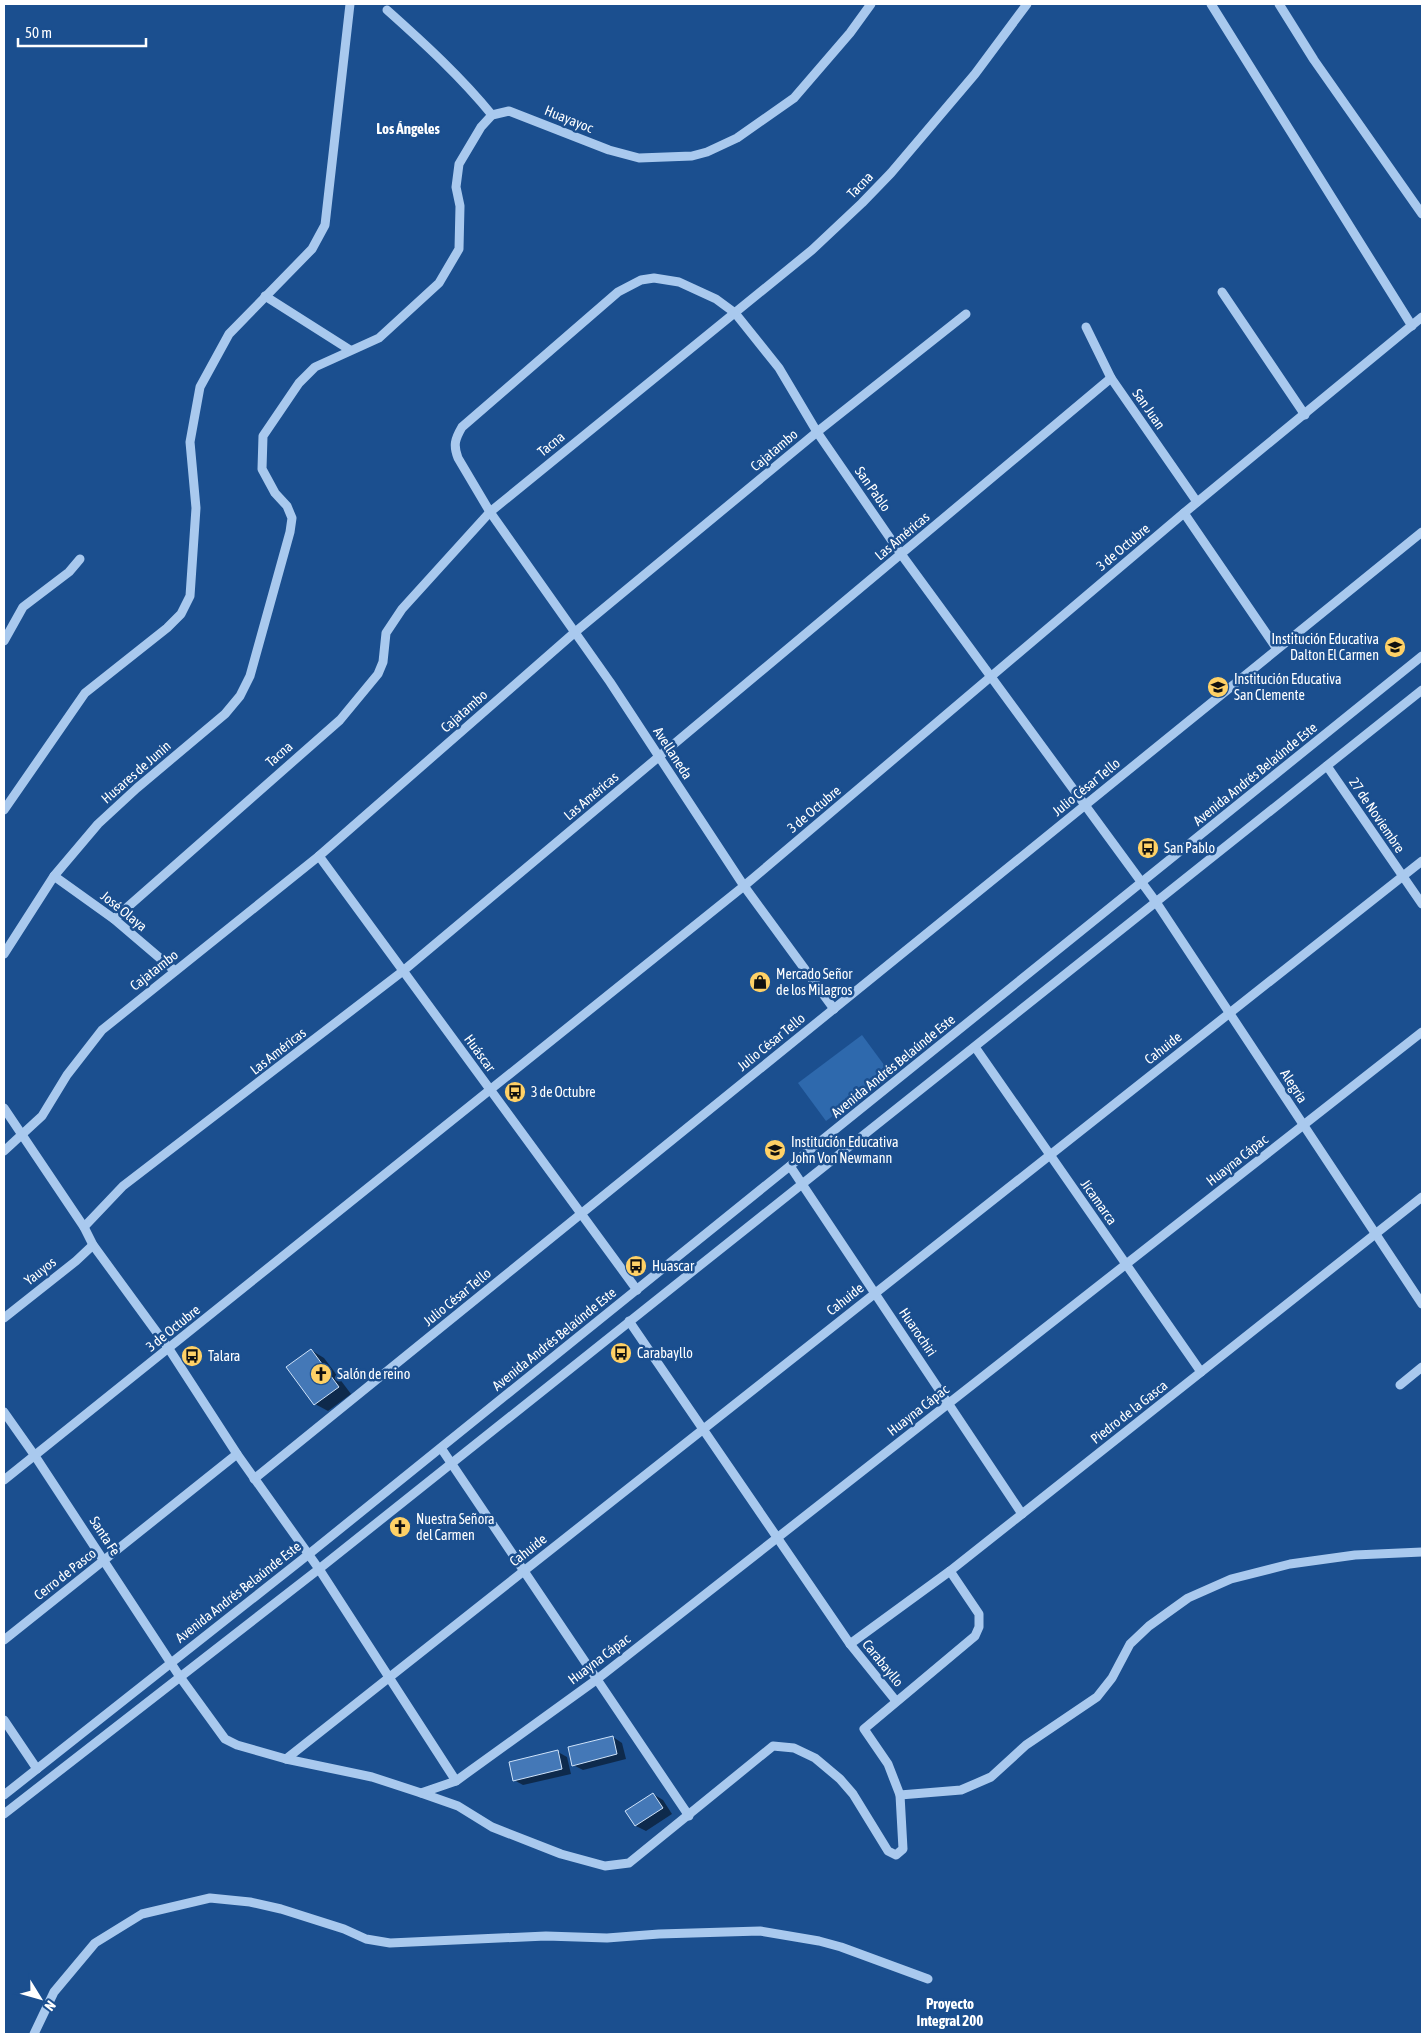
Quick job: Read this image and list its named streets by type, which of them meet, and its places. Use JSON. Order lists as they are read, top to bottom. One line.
{"streets":{"street":["Huayayoc","Tacna","San Juan","Cajatambo","San Pablo","Las Américas","3 de Octubre","Avellaneda","Husares de Junin","Avenida Andrés Belaúnde Este","Julio César Tello","27 de Noviembre","José Olaya","Cahuide","Huáscar","Alegria","Huayna Cápac","Jicamarca","Yauyos","Huarochiri","Piedro de la Gasca","Santa Fe","Cerro de Pasco","Carabayllo"]},"crossings":[["Tacna","San Pablo"],["Tacna","Avellaneda"],["Tacna","José Olaya"],["San Juan","Las Américas"],["San Juan","3 de Octubre"],["Cajatambo","San Pablo"],["Cajatambo","Avellaneda"],["Cajatambo","José Olaya"],["Cajatambo","Huáscar"],["San Pablo","Las Américas"],["San Pablo","3 de Octubre"],["San Pablo","Avellaneda"],["San Pablo","Avenida Andrés Belaúnde Este"],["San Pablo","Julio César Tello"],["San Pablo","Alegria"],["Las Américas","Avellaneda"],["Las Américas","Huáscar"],["3 de Octubre","Avellaneda"],["3 de Octubre","Huáscar"],["3 de Octubre","Santa Fe"],["Avellaneda","Julio César Tello"],["Husares de Junin","José Olaya"],["Avenida Andrés Belaúnde Este","Huáscar"],["Avenida Andrés Belaúnde Este","Alegria"],["Avenida Andrés Belaúnde Este","Huarochiri"],["Avenida Andrés Belaúnde Este","Santa Fe"],["Julio César Tello","Huáscar"],["27 de Noviembre","Cahuide"],["Cahuide","Alegria"],["Cahuide","Jicamarca"],["Cahuide","Huarochiri"],["Cahuide","Santa Fe"],["Cahuide","Carabayllo"],["Alegria","Huayna Cápac"],["Alegria","Piedro de la Gasca"],["Huayna Cápac","Jicamarca"],["Huayna Cápac","Huarochiri"],["Huayna Cápac","Santa Fe"],["Huayna Cápac","Carabayllo"],["Jicamarca","Piedro de la Gasca"],["Huarochiri","Piedro de la Gasca"],["Piedro de la Gasca","Carabayllo"],["Santa Fe","Cerro de Pasco"]],"districts":["Los Ángeles","Proyecto Integral 200"],"places":{"school or university":["Institución Educativa Dalton El Carmen","Institución Educativa San Clemente","Institución Educativa John Von Newmann"],"bus stop":["San Pablo","3 de Octubre","Huascar","Carabayllo","Talara"],"shop":["Mercado Señor de los Milagros"],"church":["Salón de reino","Nuestra Señora del Carmen"]},"scale_bar":"50 m","north":"bottom right"}
